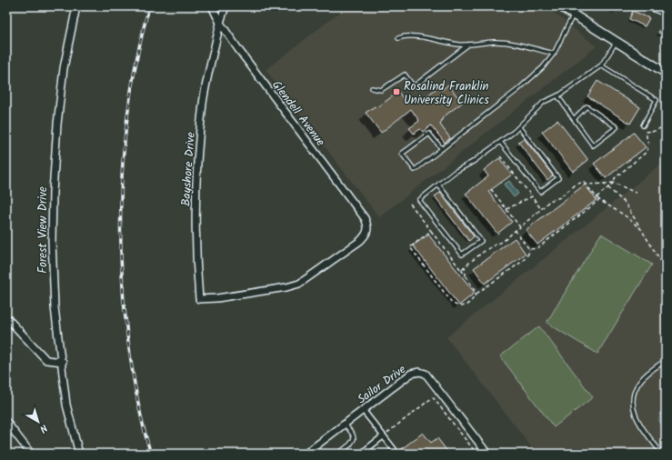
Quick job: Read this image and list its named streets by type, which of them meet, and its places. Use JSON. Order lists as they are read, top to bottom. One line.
{"streets":{"street":["Glendell Avenue","Bayshore Drive","Forest View Drive","Sailor Drive"]},"crossings":[["Glendell Avenue","Bayshore Drive"]],"places":{"transit":["Rosalind Franklin University Clinics"]},"north":"bottom right"}
